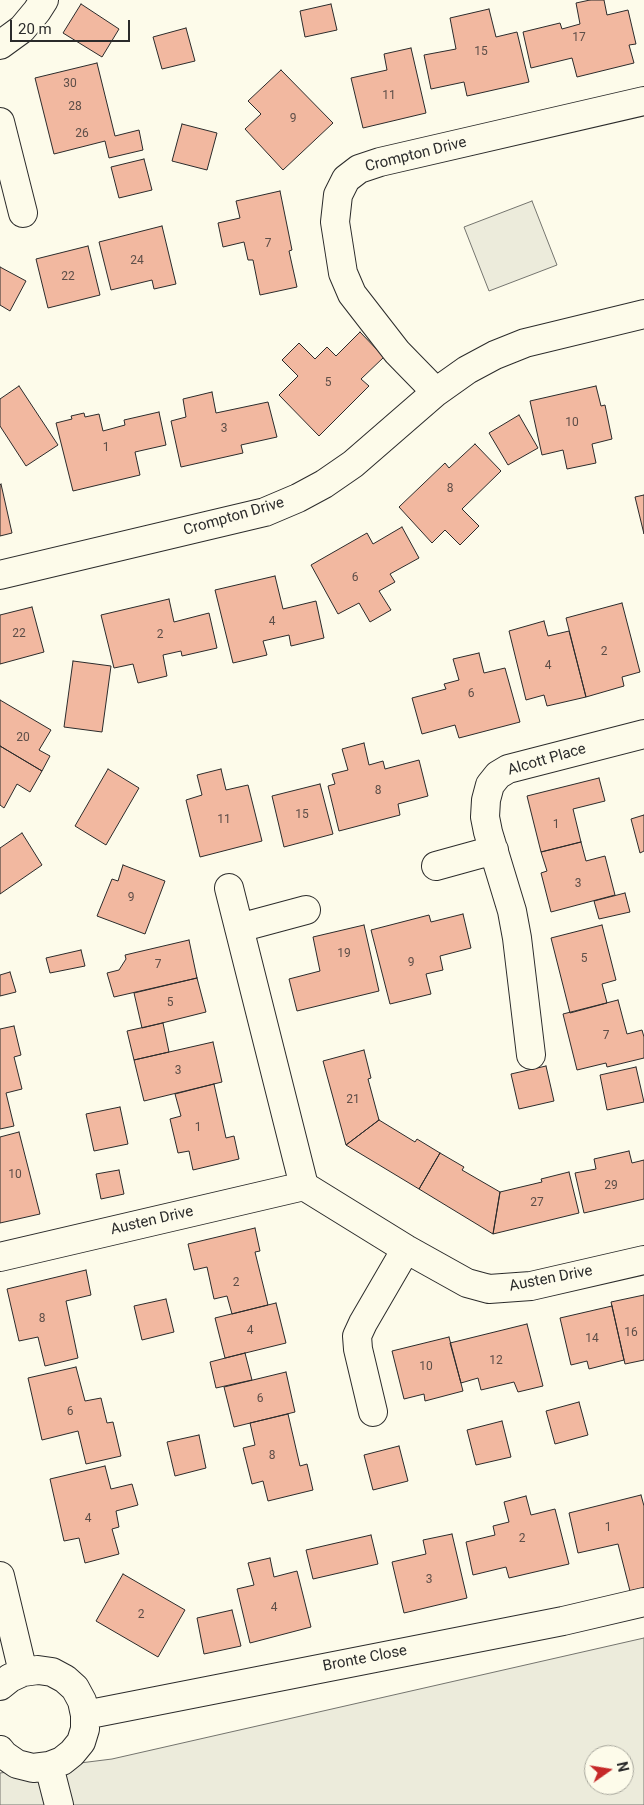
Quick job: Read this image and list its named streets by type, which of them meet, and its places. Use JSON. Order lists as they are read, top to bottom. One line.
{"streets":{"street":["Crompton Drive","Alcott Place","Austen Drive","Bronte Close"]},"house_numbers":["17","15","30","11","28","9","26","7","24","22","5","10","3","1","8","6","4","22","2","2","4","6","20","8","15","11","1","3","9","19","5","9","7","5","7","3","21","1","10","29","27","2","8","4","16","14","12","10","6","6","8","4","1","2","3","4","2"],"scale_bar":"20 m","north":"right"}
